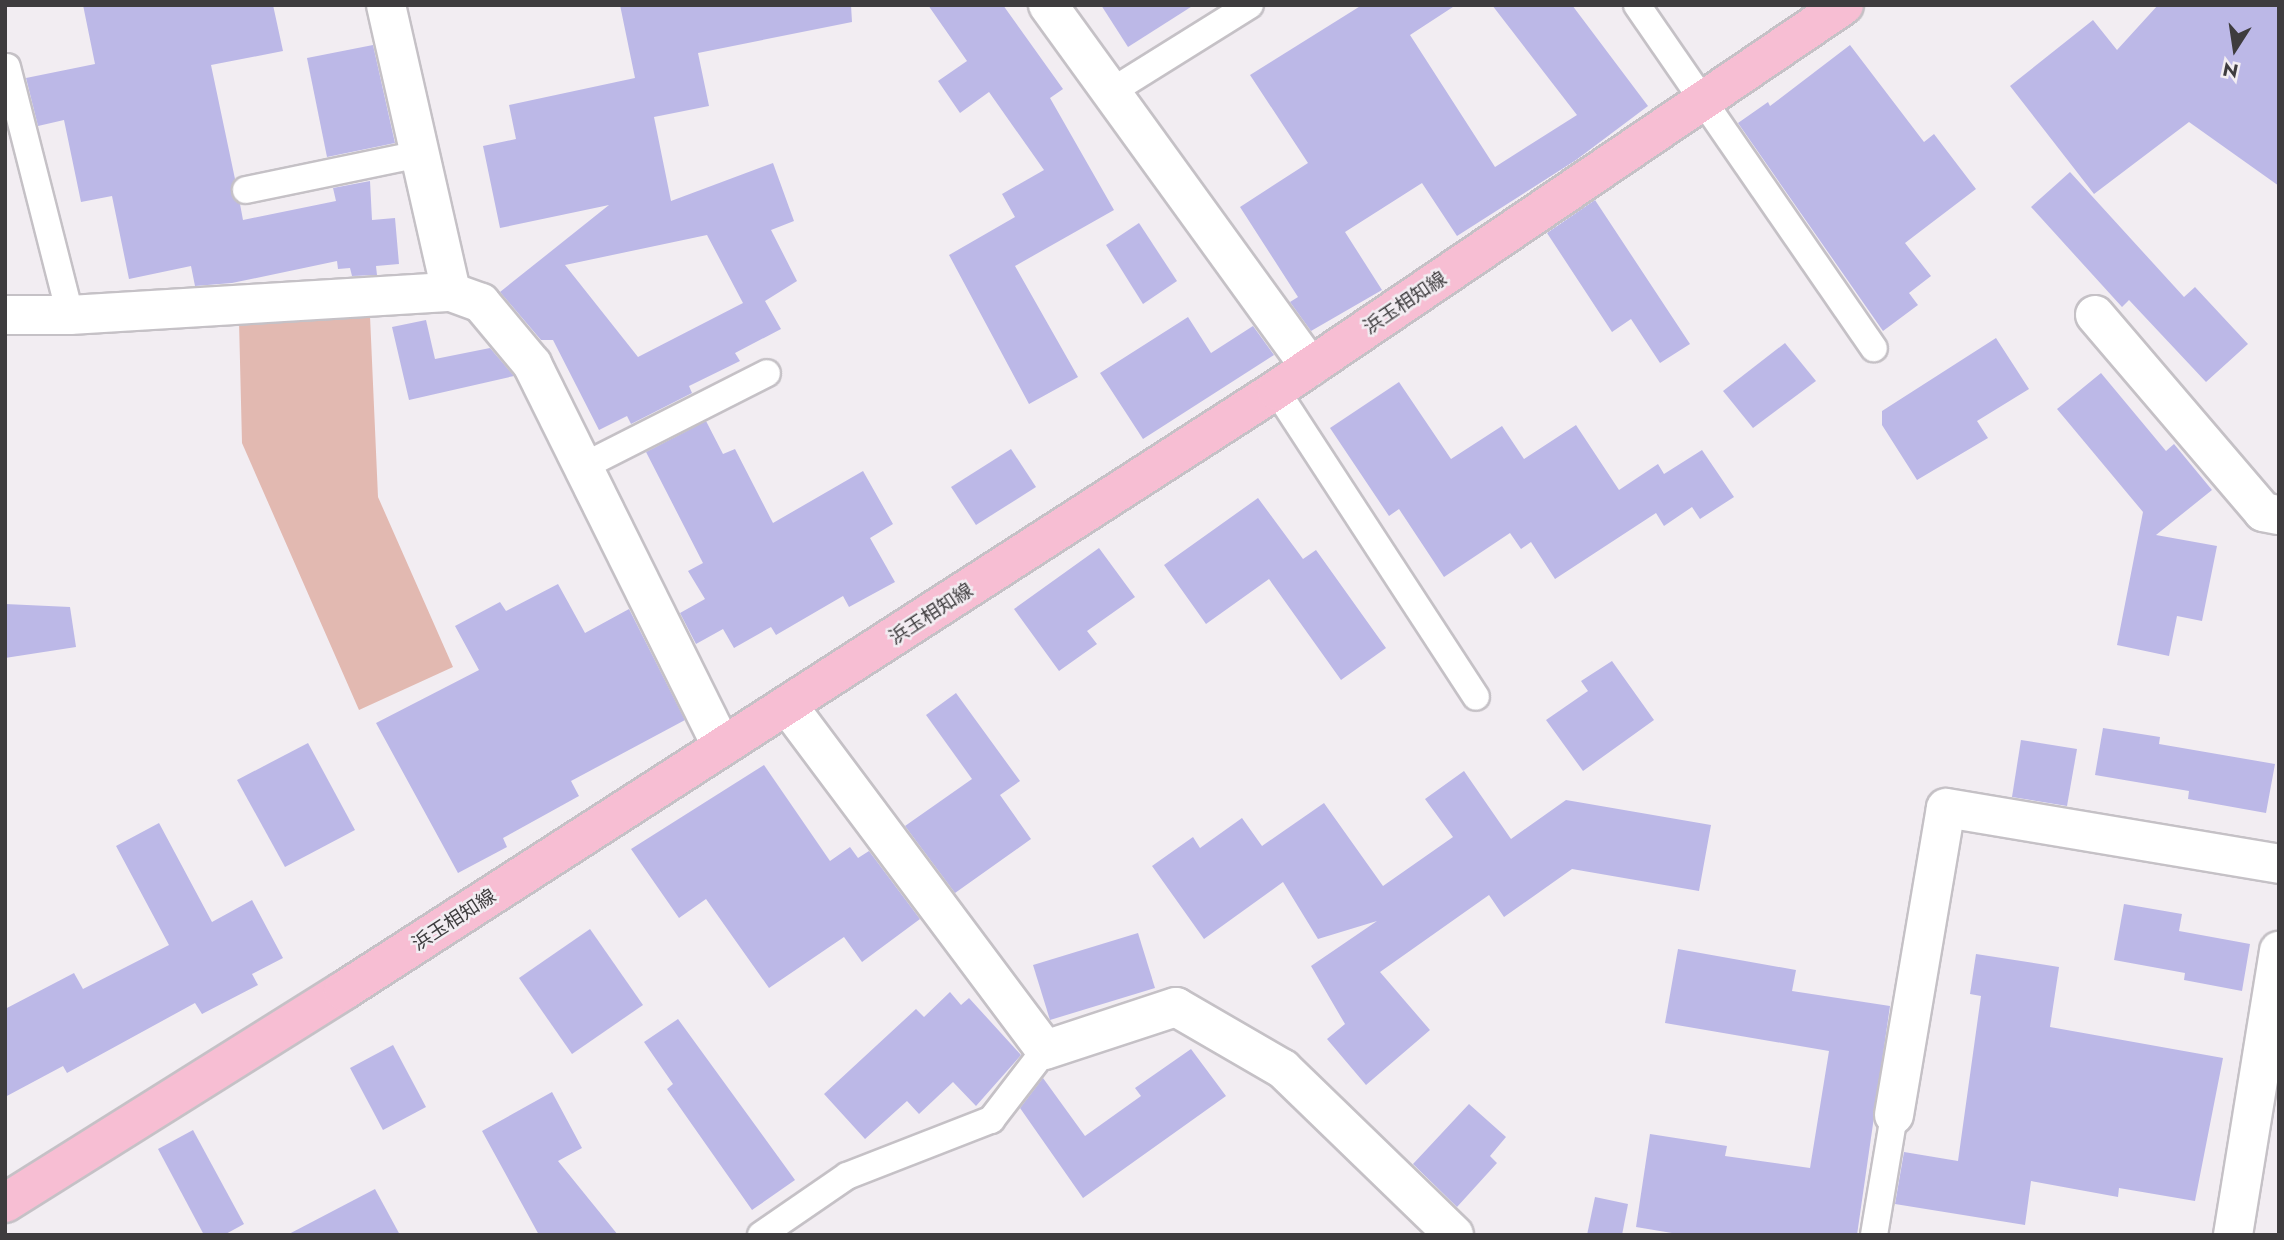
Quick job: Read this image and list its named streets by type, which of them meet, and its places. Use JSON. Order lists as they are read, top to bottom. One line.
{"streets":{"main road":["浜玉相知線"]},"north":"bottom"}
